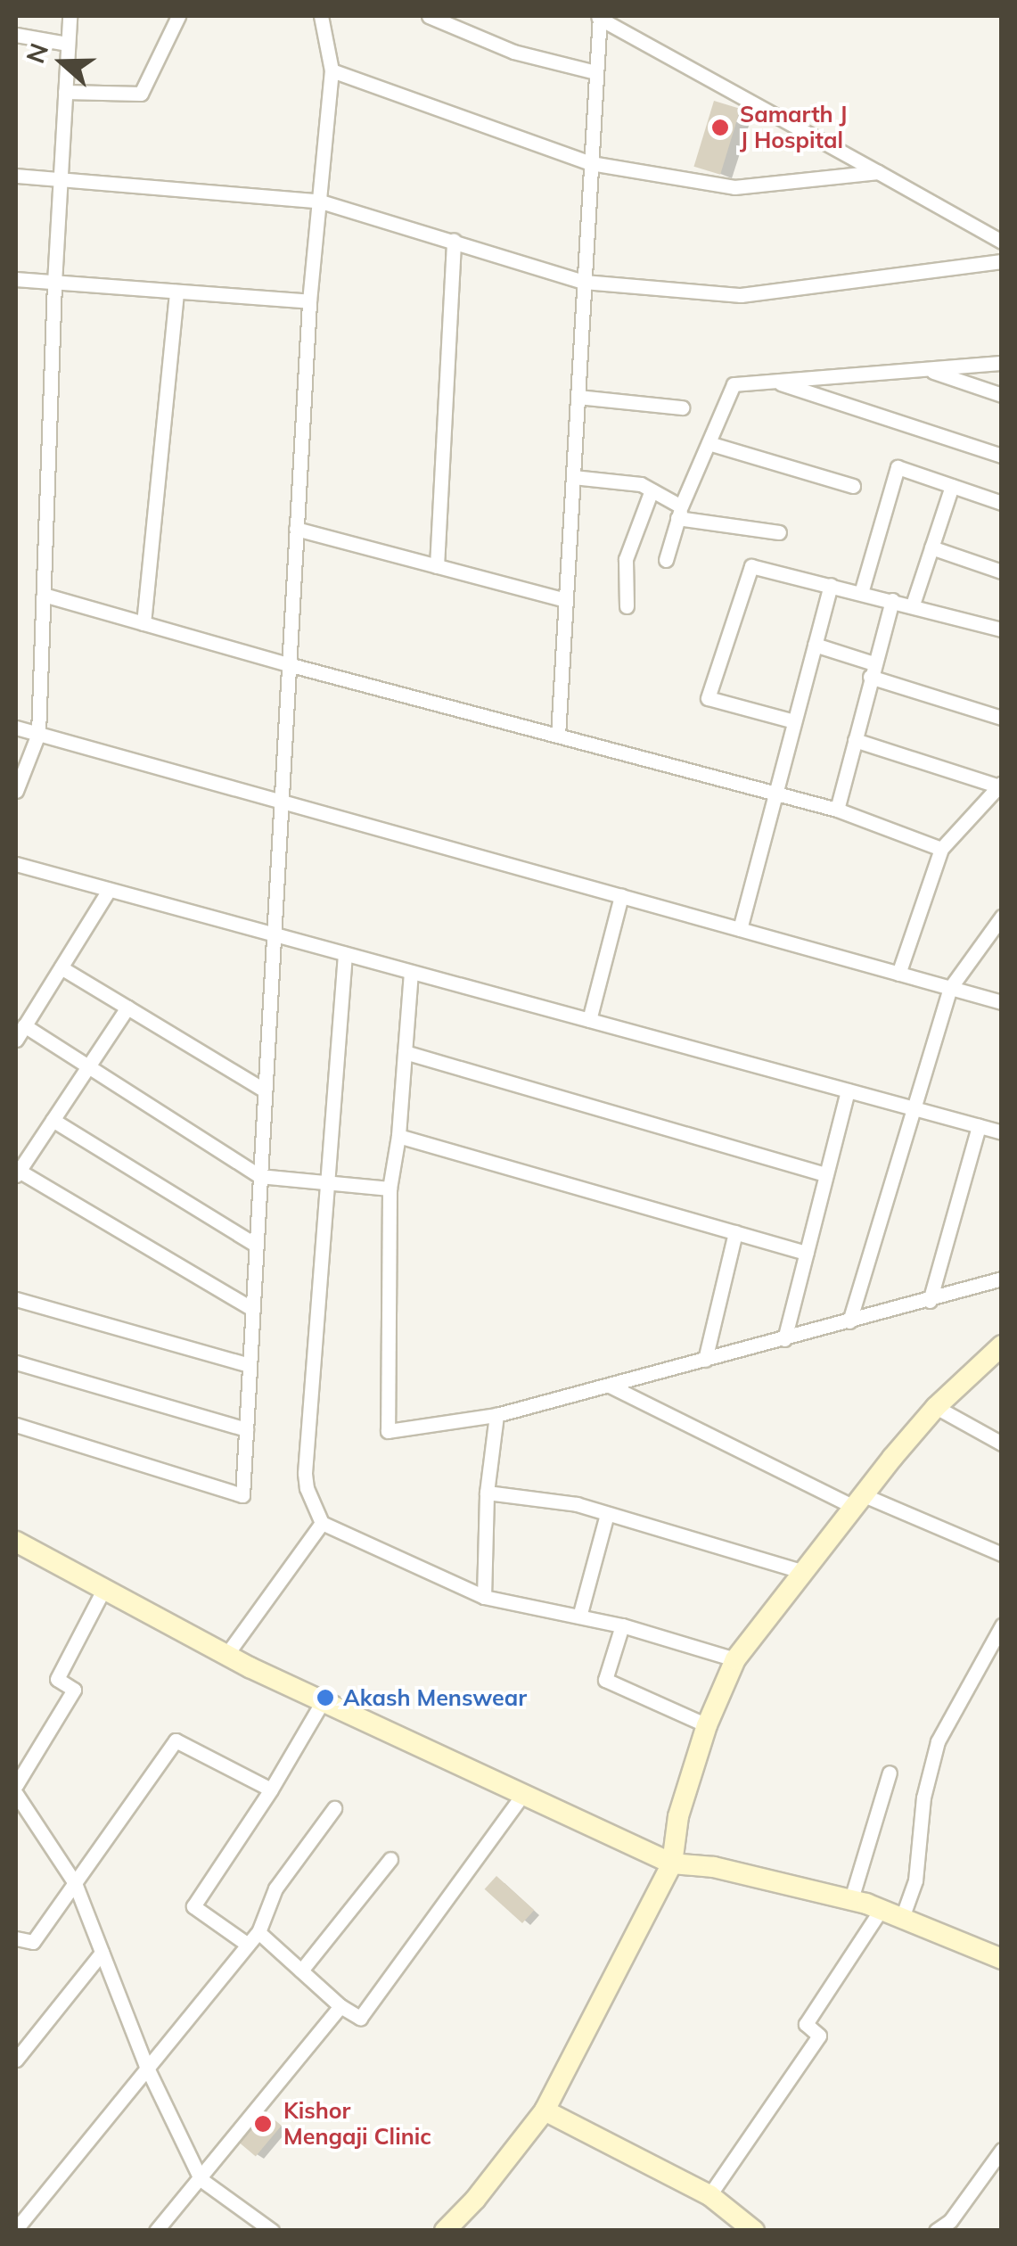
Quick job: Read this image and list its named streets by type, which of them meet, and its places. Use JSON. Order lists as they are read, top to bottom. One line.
{"places":["Samarth J J Hospital","Akash Menswear","Kishor Mengaji Clinic"],"north":"left"}
